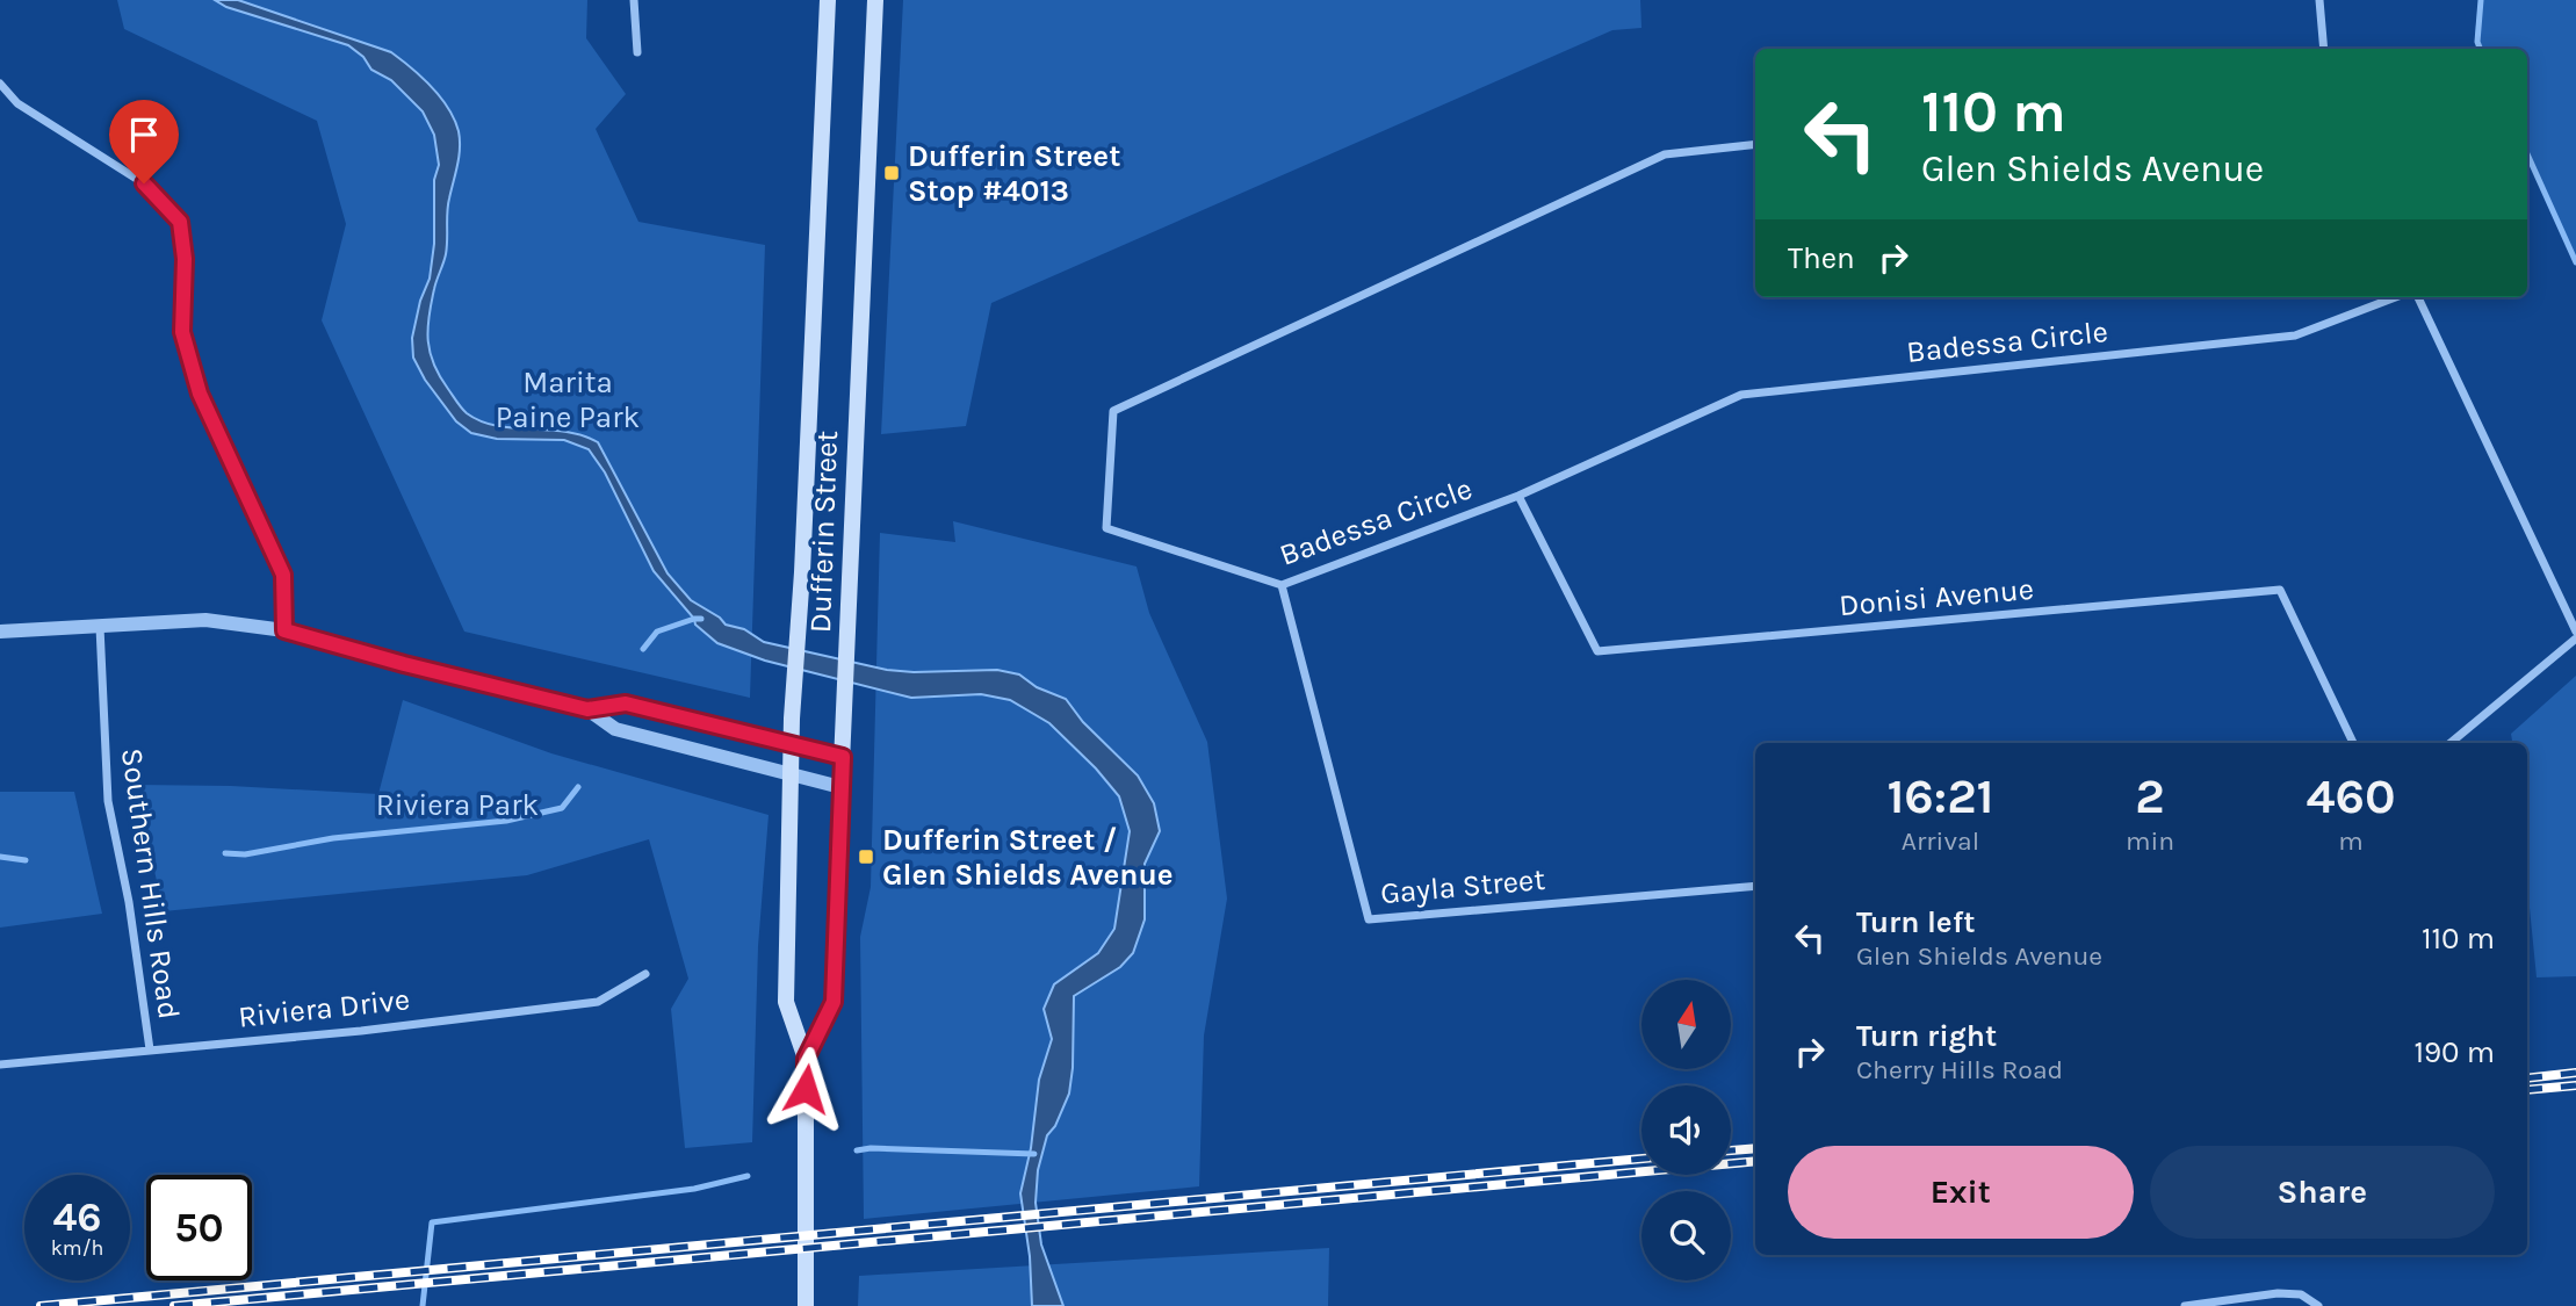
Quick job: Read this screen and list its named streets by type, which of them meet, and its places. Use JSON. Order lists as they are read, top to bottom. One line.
{"streets":{"main road":["Dufferin Street"],"street":["Badessa Circle","Donisi Avenue","Southern Hills Road","Gayla Street","Riviera Drive"]},"crossings":[["Badessa Circle","Donisi Avenue"],["Badessa Circle","Gayla Street"],["Southern Hills Road","Riviera Drive"]],"parks":["Marita Paine Park","Riviera Park"],"places":{"transit":["Dufferin Street Stop #4013","Dufferin Street / Glen Shields Avenue"]},"north":"top","page":{"turn":["110 m","Glen Shields Avenue"],"then":"Then","eta":["16:21","Arrival","2","min","460","m"],"list":[{"name":"Turn left","note":"Glen Shields Avenue","value":"110 m"},{"name":"Turn right","note":"Cherry Hills Road","value":"190 m"}],"buttons":["Exit","Share"],"speed":"46 km/h","limit":"50"}}
